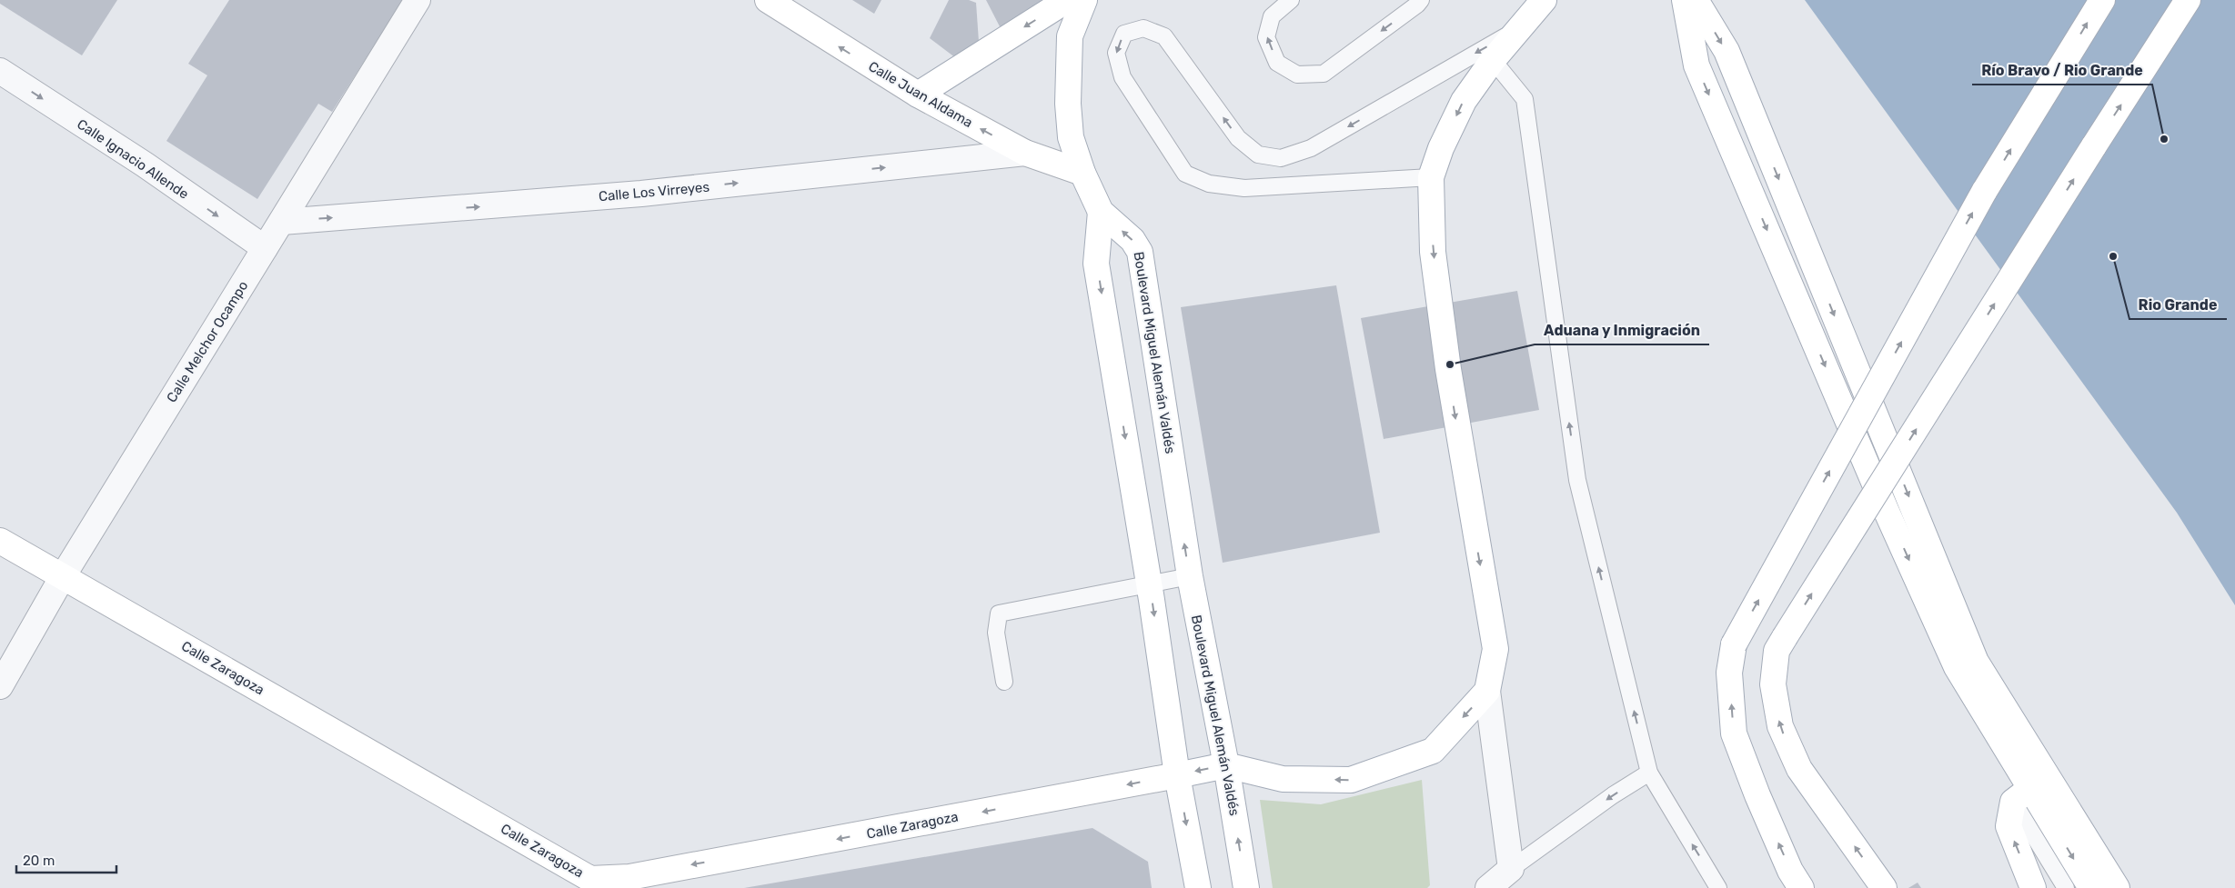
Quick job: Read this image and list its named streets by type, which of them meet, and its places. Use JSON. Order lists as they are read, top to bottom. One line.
{"streets":{"main road":["Calle Juan Aldama","Boulevard Miguel Alemán Valdés","Calle Zaragoza"],"street":["Calle Ignacio Allende","Calle Los Virreyes","Calle Melchor Ocampo"]},"crossings":[["Calle Juan Aldama","Calle Los Virreyes"],["Calle Ignacio Allende","Calle Melchor Ocampo"],["Calle Los Virreyes","Calle Melchor Ocampo"],["Calle Melchor Ocampo","Calle Zaragoza"]],"one_way":["Calle Juan Aldama","Calle Ignacio Allende","Calle Los Virreyes","Calle Zaragoza"],"places":["Río Bravo / Rio Grande","Rio Grande","Aduana y Inmigración"],"scale_bar":"20 m"}
